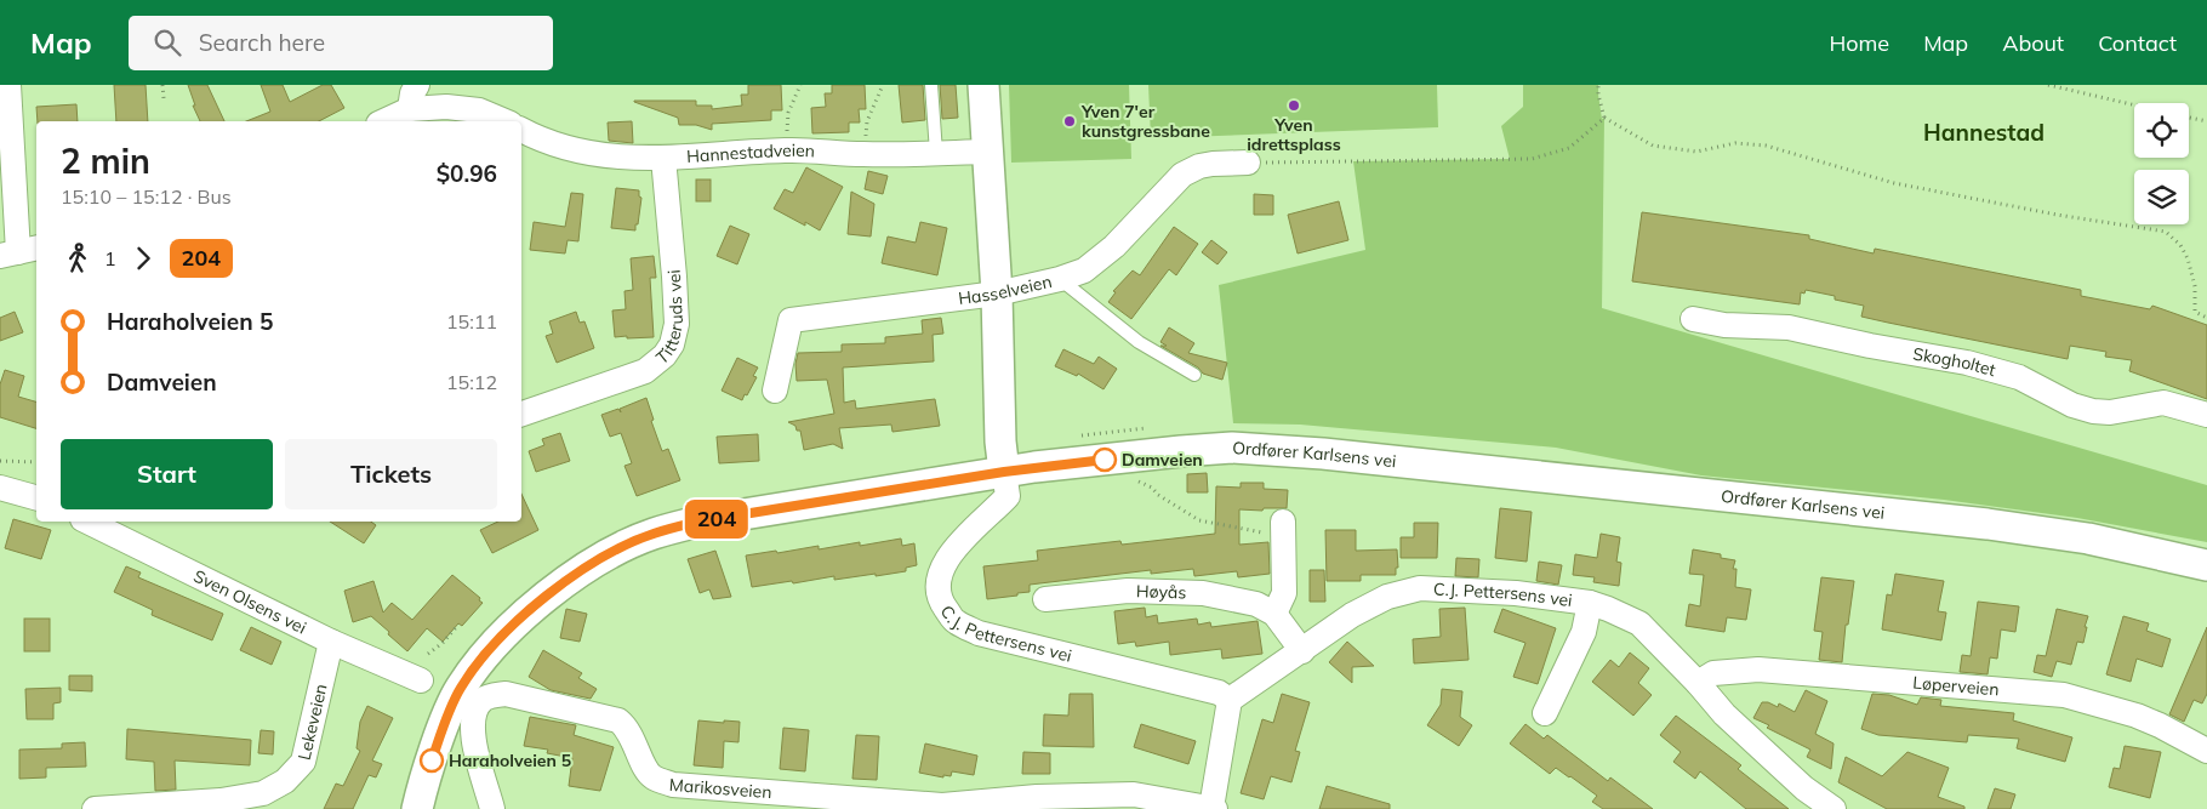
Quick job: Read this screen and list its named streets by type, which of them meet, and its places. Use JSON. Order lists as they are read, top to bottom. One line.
{"streets":{"street":["Hannestadveien","Hasselveien","Titteruds vei","Skogholtet","Ordfører Karlsens vei","Høyås","C.J. Pettersens vei","Sven Olsens vei","Løperveien","Lekeveien","Marikosveien"]},"crossings":[["Hannestadveien","Titteruds vei"],["Ordfører Karlsens vei","C.J. Pettersens vei"],["C.J. Pettersens vei","Løperveien"],["Sven Olsens vei","Lekeveien"]],"districts":["Hannestad"],"places":["Yven idrettsplass","Yven 7'er kunstgressbane","Damveien","Haraholveien 5"],"lines":["bus line 204"],"page":{"header":"Map","search":"Search here","nav":["Home","Map","About","Contact"],"on_map":"204","heading":["2 min","15:10 – 15:12 · Bus","$0.96"],"legs":["1","204"],"list":[{"name":"Haraholveien 5","value":"15:11"},{"name":"Damveien","value":"15:12"}],"buttons":["Start","Tickets"]}}
